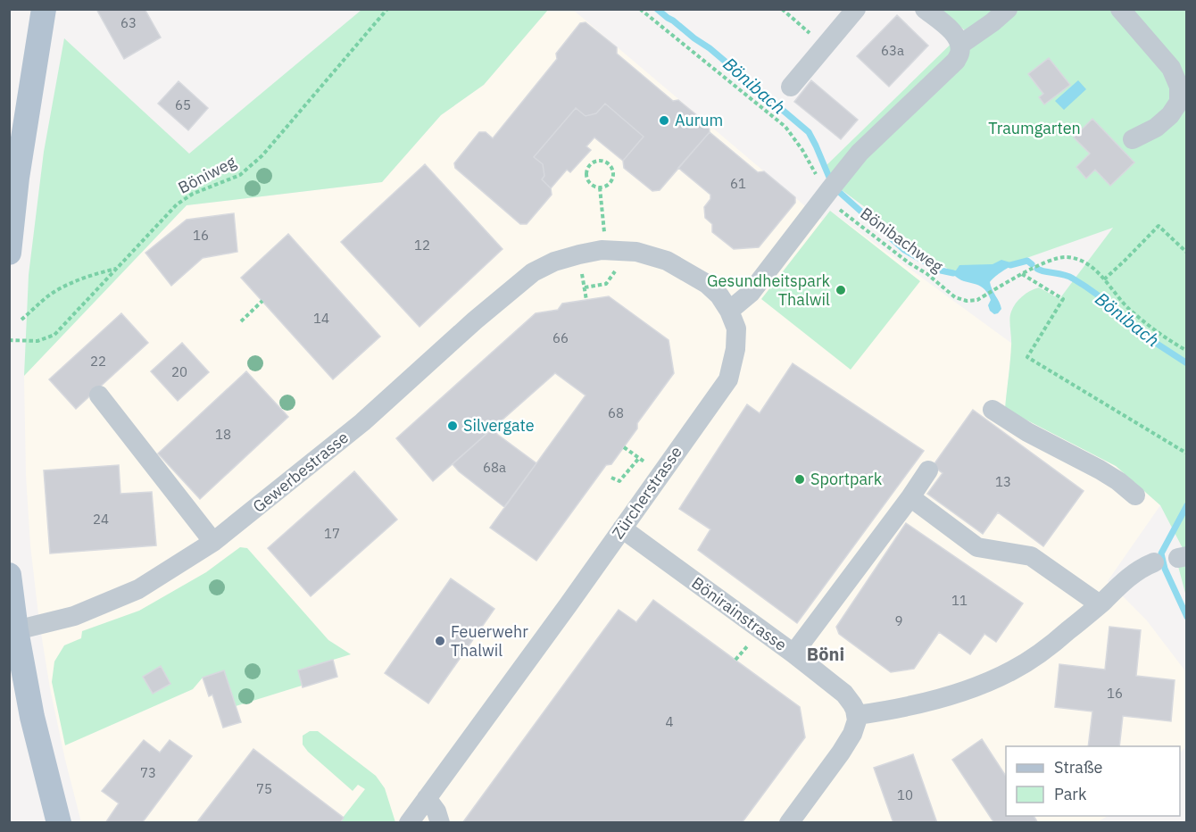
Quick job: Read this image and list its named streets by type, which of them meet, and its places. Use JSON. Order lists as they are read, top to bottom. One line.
{"streets":{"street":["Gewerbestrasse","Zürcherstrasse","Bönirainstrasse"],"path":["Böniweg","Bönibachweg"]},"crossings":[["Gewerbestrasse","Zürcherstrasse"],["Zürcherstrasse","Bönirainstrasse"]],"districts":["Böni"],"water":["Bönibach"],"parks":["Traumgarten"],"places":["Aurum","Gesundheitspark Thalwil","Silvergate","Sportpark","Feuerwehr Thalwil"],"house_numbers":["63","63a","65","61","16","12","14","66","22","20","68","18","68a","13","24","17","11","9","16","4","73","75","10"],"legend":["Straße","Park"]}
